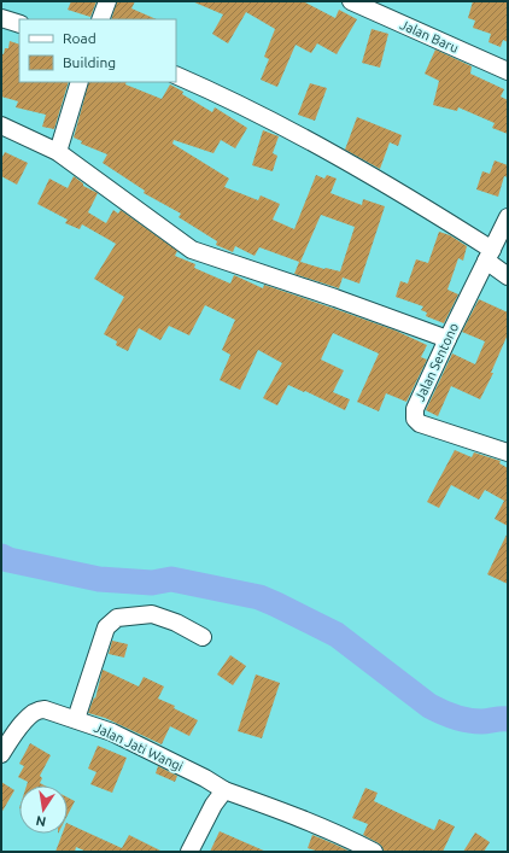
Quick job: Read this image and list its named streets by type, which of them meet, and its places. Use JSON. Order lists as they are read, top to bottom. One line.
{"streets":{"street":["Jalan Baru","Jalan Sentono","Jalan Jati Wangi"]},"legend":["Road","Building"],"north":"bottom"}
